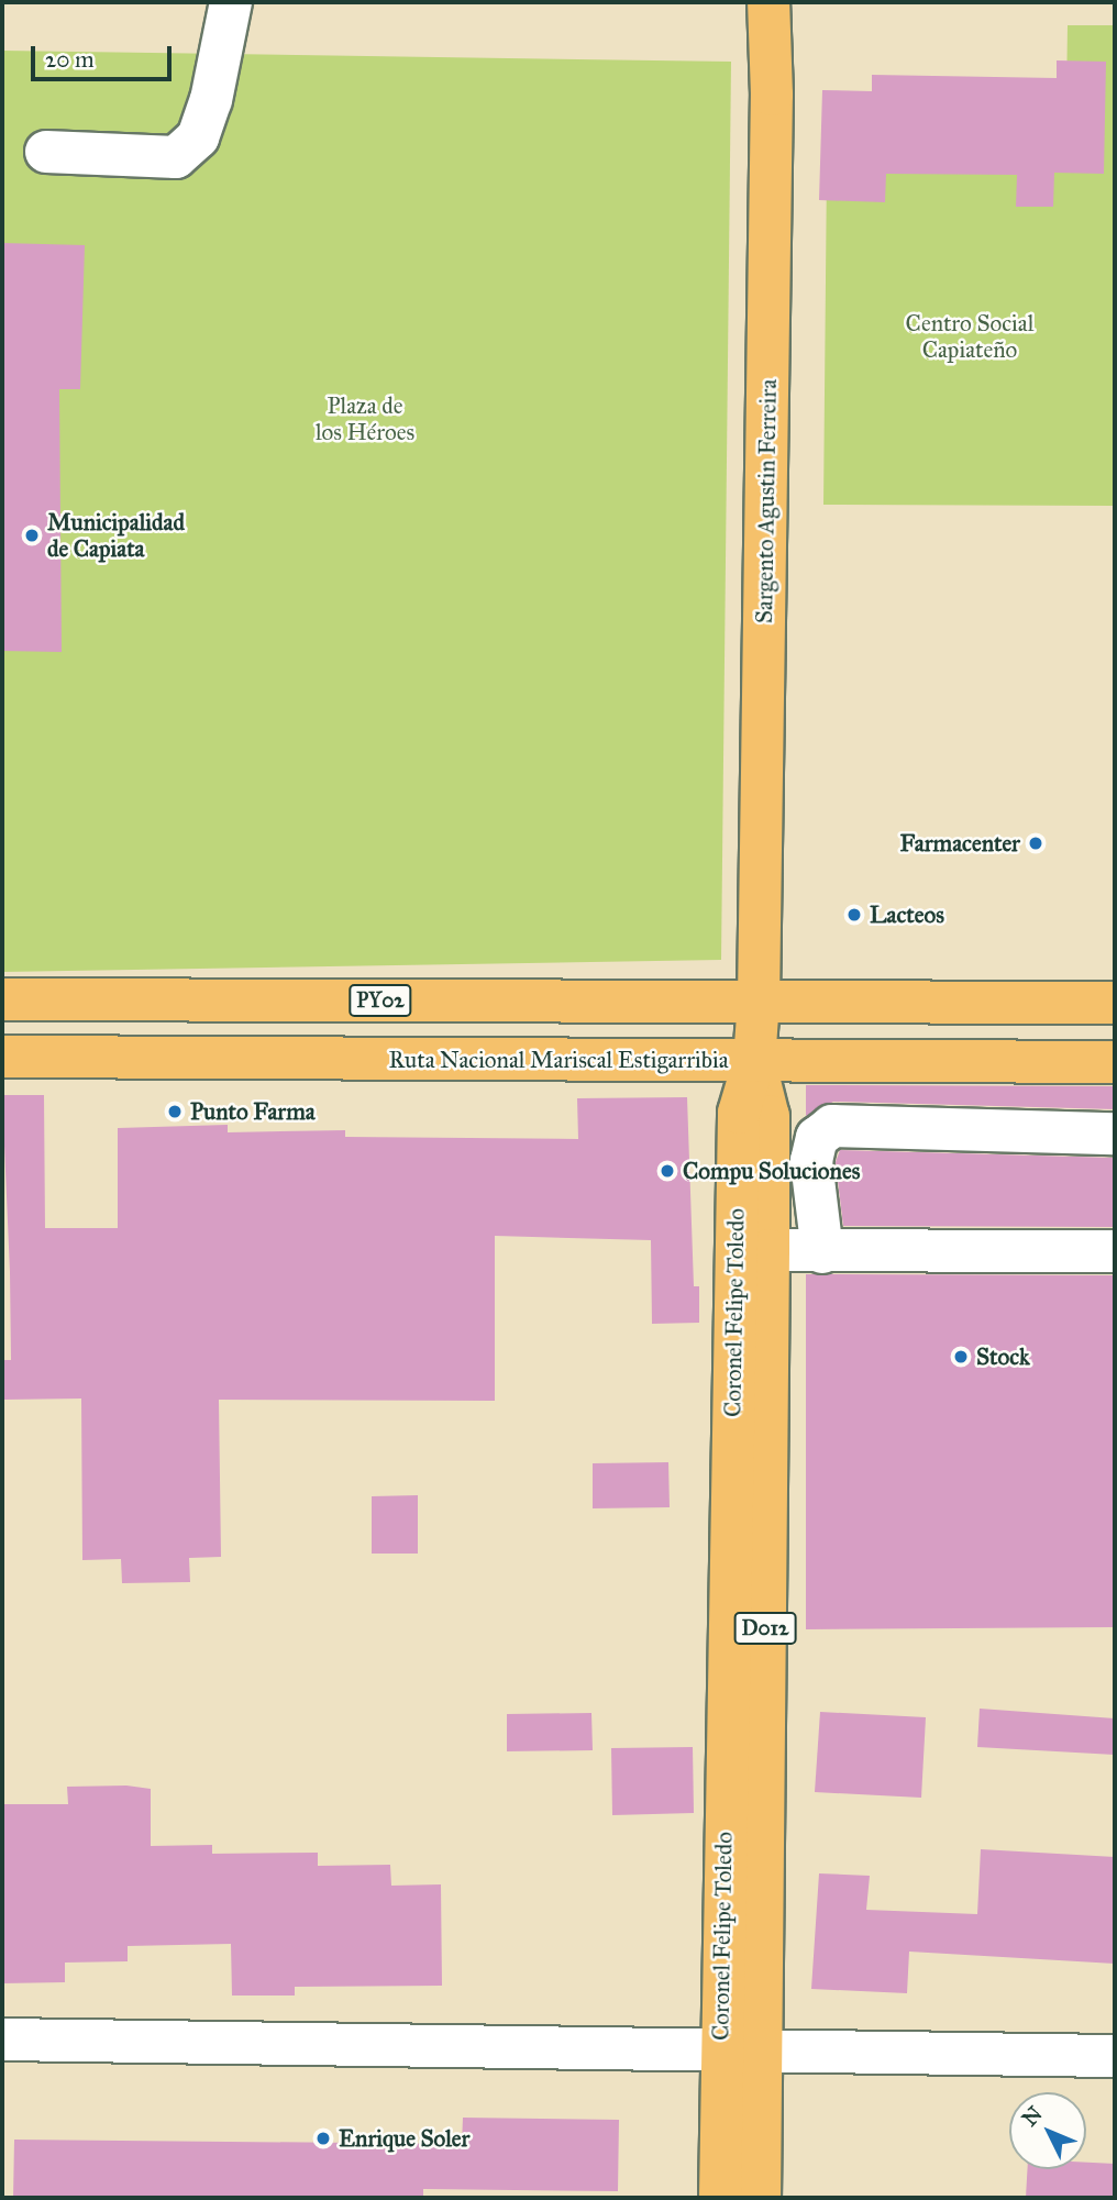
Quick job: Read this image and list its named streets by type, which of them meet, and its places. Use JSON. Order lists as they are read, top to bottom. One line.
{"streets":{"main road":["Sargento Agustin Ferreira","PY02","Ruta Nacional Mariscal Estigarribia","Coronel Felipe Toledo","D012"]},"crossings":[["Sargento Agustin Ferreira","PY02"],["Sargento Agustin Ferreira","Ruta Nacional Mariscal Estigarribia"],["Sargento Agustin Ferreira","Coronel Felipe Toledo"],["Ruta Nacional Mariscal Estigarribia","Coronel Felipe Toledo"]],"parks":["Centro Social Capiateño","Plaza de los Héroes"],"places":["Municipalidad de Capiata","Farmacenter","Lacteos","Punto Farma","Compu Soluciones","Stock","Enrique Soler"],"scale_bar":"20 m","north":"top left"}
